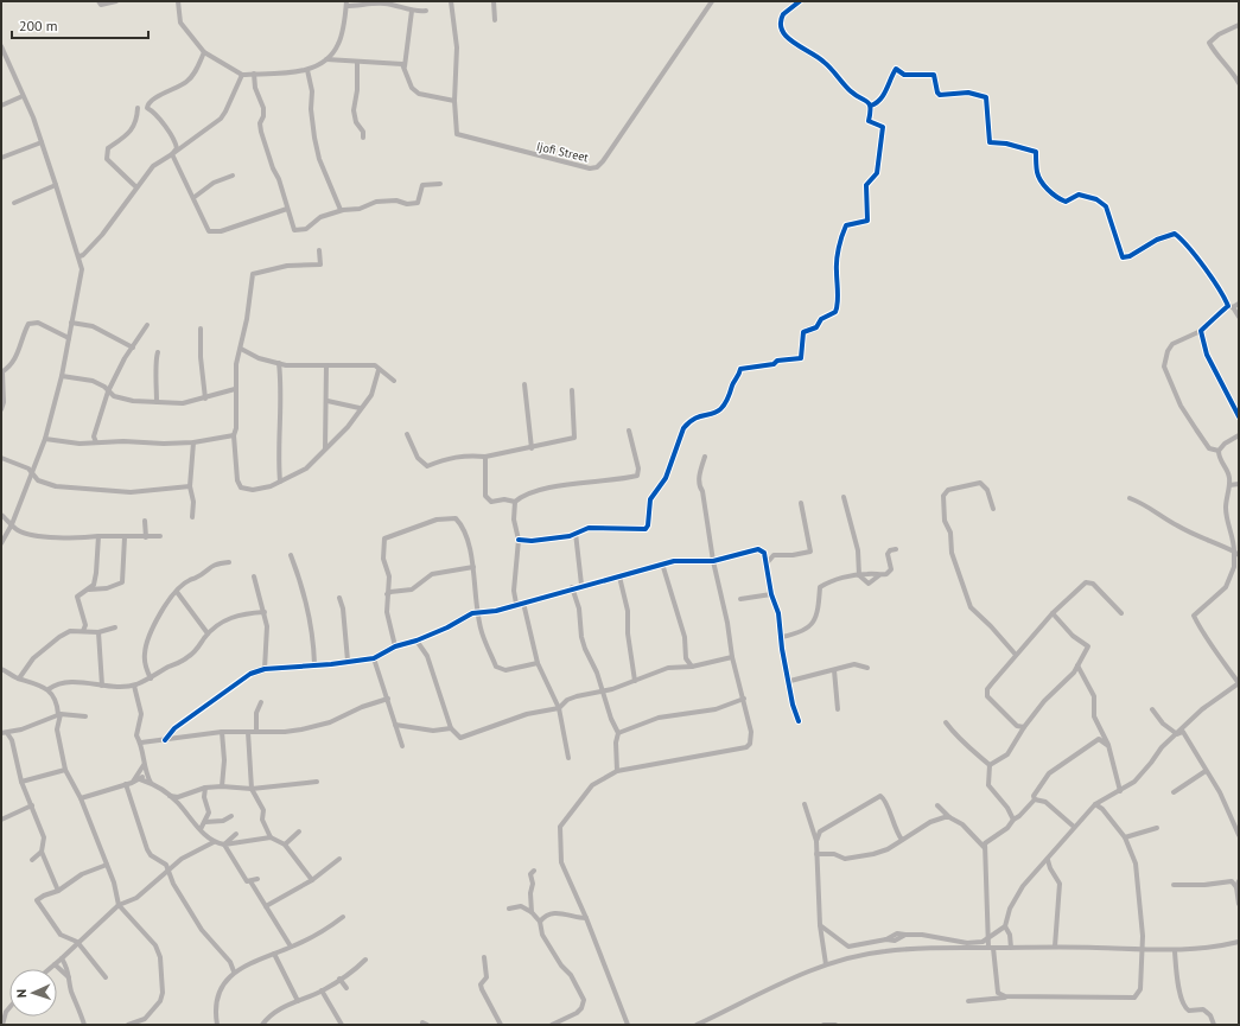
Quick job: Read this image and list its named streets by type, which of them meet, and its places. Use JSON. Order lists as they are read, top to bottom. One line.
{"streets":{"street":["Ijofi Street"]},"scale_bar":"200 m","north":"left"}
